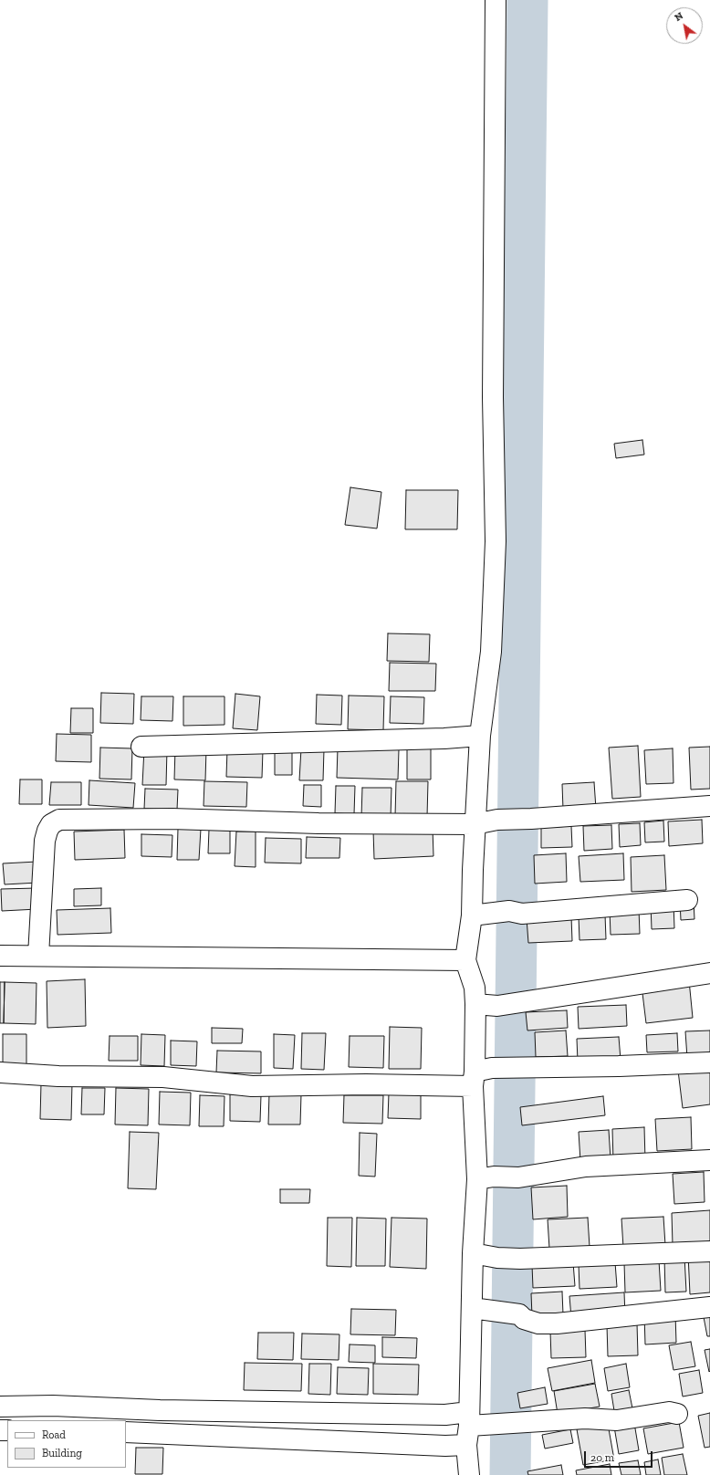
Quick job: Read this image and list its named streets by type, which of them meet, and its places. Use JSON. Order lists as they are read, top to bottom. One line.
{"legend":["Road","Building"],"scale_bar":"20 m","north":"top left"}
